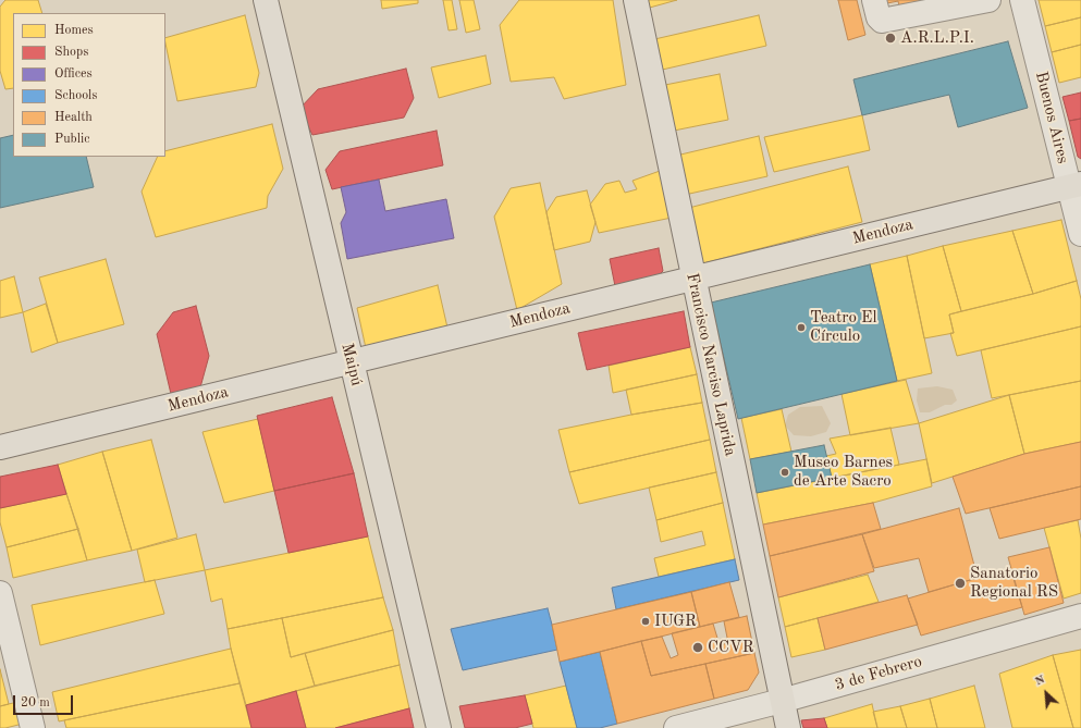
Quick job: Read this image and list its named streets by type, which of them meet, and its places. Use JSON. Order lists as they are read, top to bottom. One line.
{"streets":{"main road":["Mendoza","Maipú","Francisco Narciso Laprida"],"street":["Buenos Aires","3 de Febrero"]},"crossings":[["Buenos Aires","Mendoza"],["Mendoza","Maipú"],["Mendoza","Francisco Narciso Laprida"],["Francisco Narciso Laprida","3 de Febrero"]],"places":["A.R.L.P.I.","Teatro El Círculo","Museo Barnes de Arte Sacro","Sanatorio Regional RS","IUGR","CCVR"],"legend":["Homes","Shops","Offices","Schools","Health","Public"],"scale_bar":"20 m","north":"top left"}
